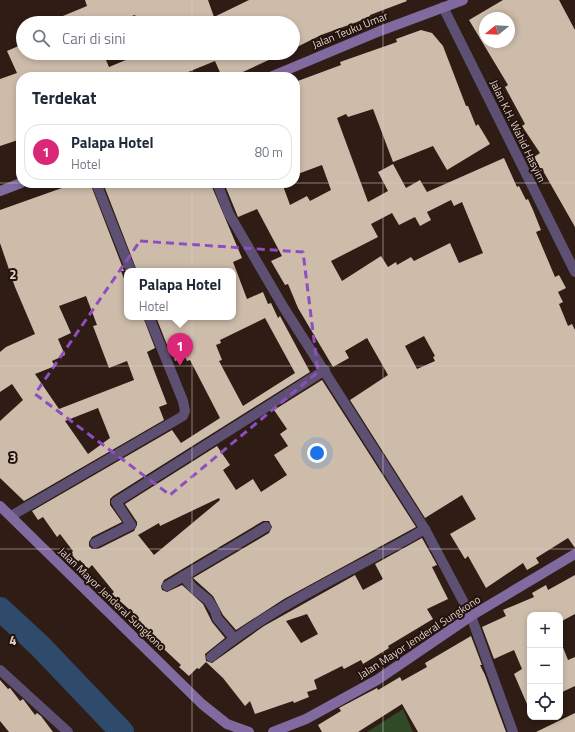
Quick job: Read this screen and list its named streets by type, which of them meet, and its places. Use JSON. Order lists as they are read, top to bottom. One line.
{"streets":{"main road":["Jalan Teuku Umar","Jalan Mayor Jenderal Sungkono"],"street":["Jalan K.H. Wahid Hasyim"]},"crossings":[["Jalan Teuku Umar","Jalan K.H. Wahid Hasyim"]],"north":"left","page":{"search":"Cari di sini","heading":"Terdekat","list":[{"mark":"1","name":"Palapa Hotel","note":"Hotel","value":"80 m"}],"popup":["Palapa Hotel","Hotel"],"pins":"1","map_buttons":["+","−"]},"grid":{"rows":["2","3","4"]}}
